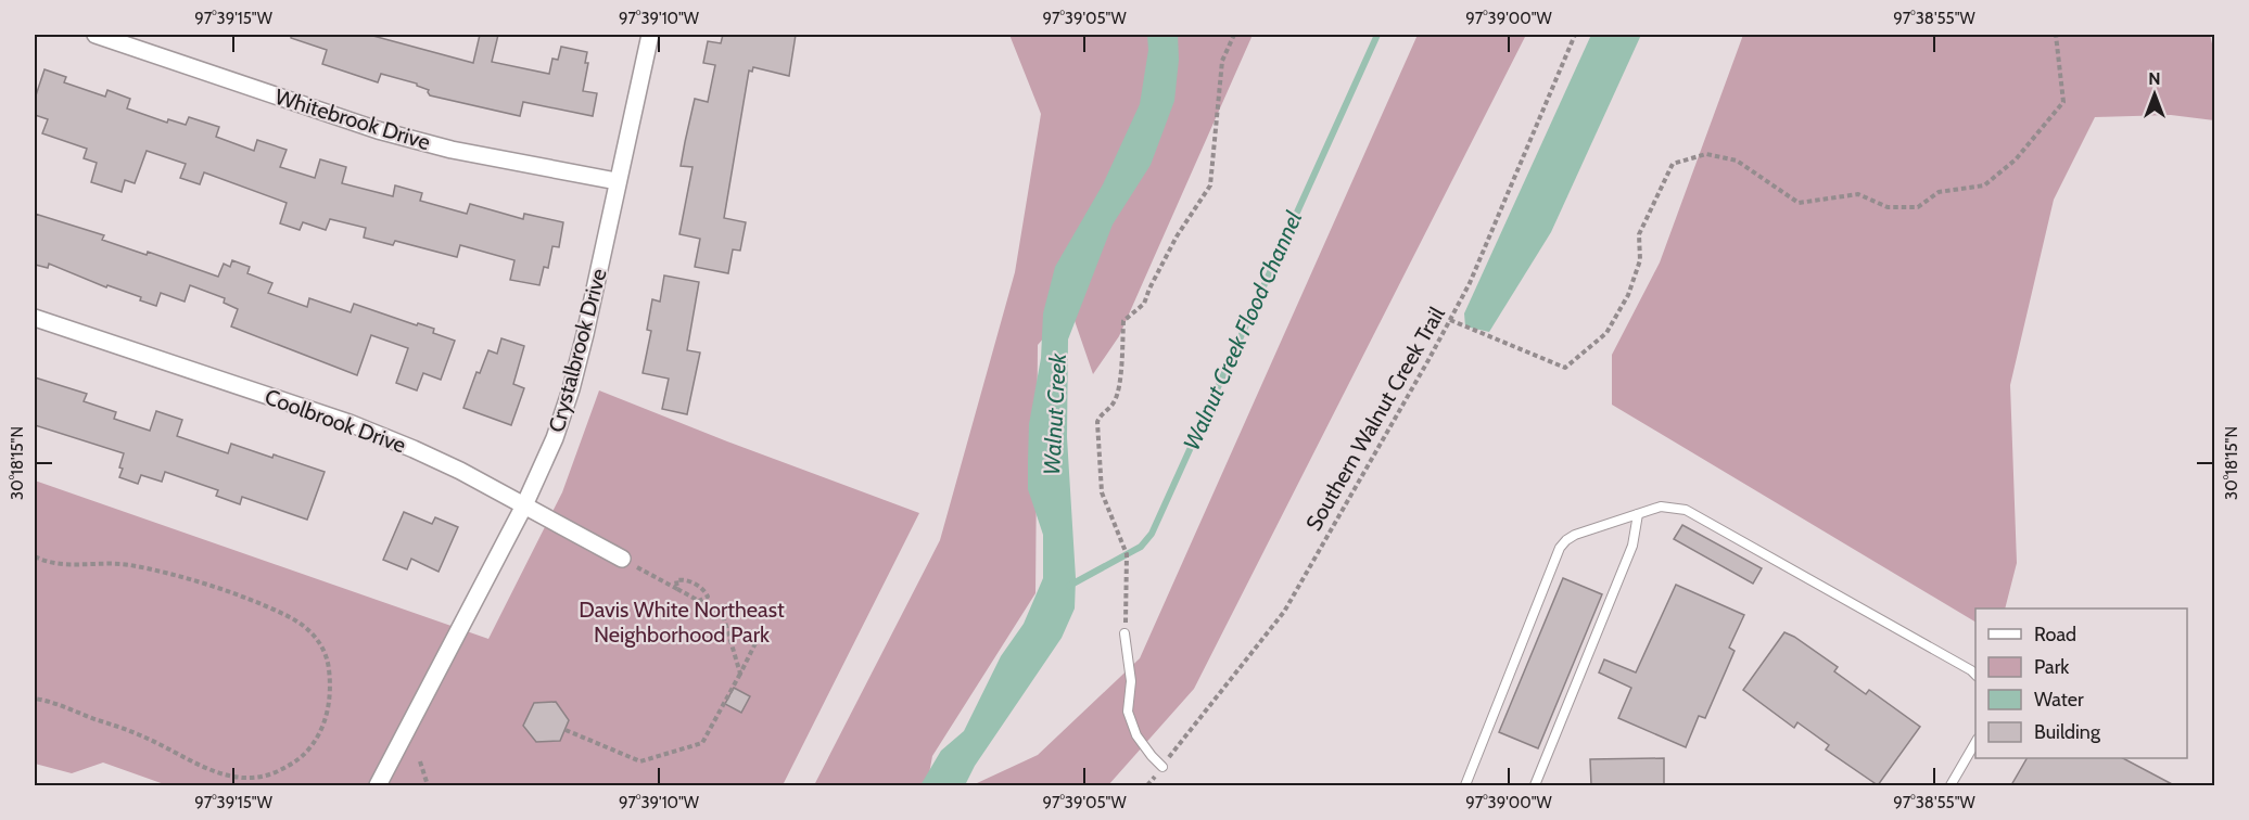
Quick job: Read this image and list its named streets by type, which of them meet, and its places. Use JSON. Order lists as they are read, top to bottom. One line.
{"streets":{"street":["Whitebrook Drive","Crystalbrook Drive","Coolbrook Drive"],"path":["Southern Walnut Creek Trail"]},"crossings":[["Whitebrook Drive","Crystalbrook Drive"],["Crystalbrook Drive","Coolbrook Drive"]],"water":["Walnut Creek Flood Channel","Walnut Creek"],"parks":["Davis White Northeast Neighborhood Park"],"legend":["Road","Park","Water","Building"],"north":"top","coordinates":["97°39'15\"W","97°39'10\"W","97°39'05\"W","97°39'00\"W","97°38'55\"W","30°18'15\"N"]}
